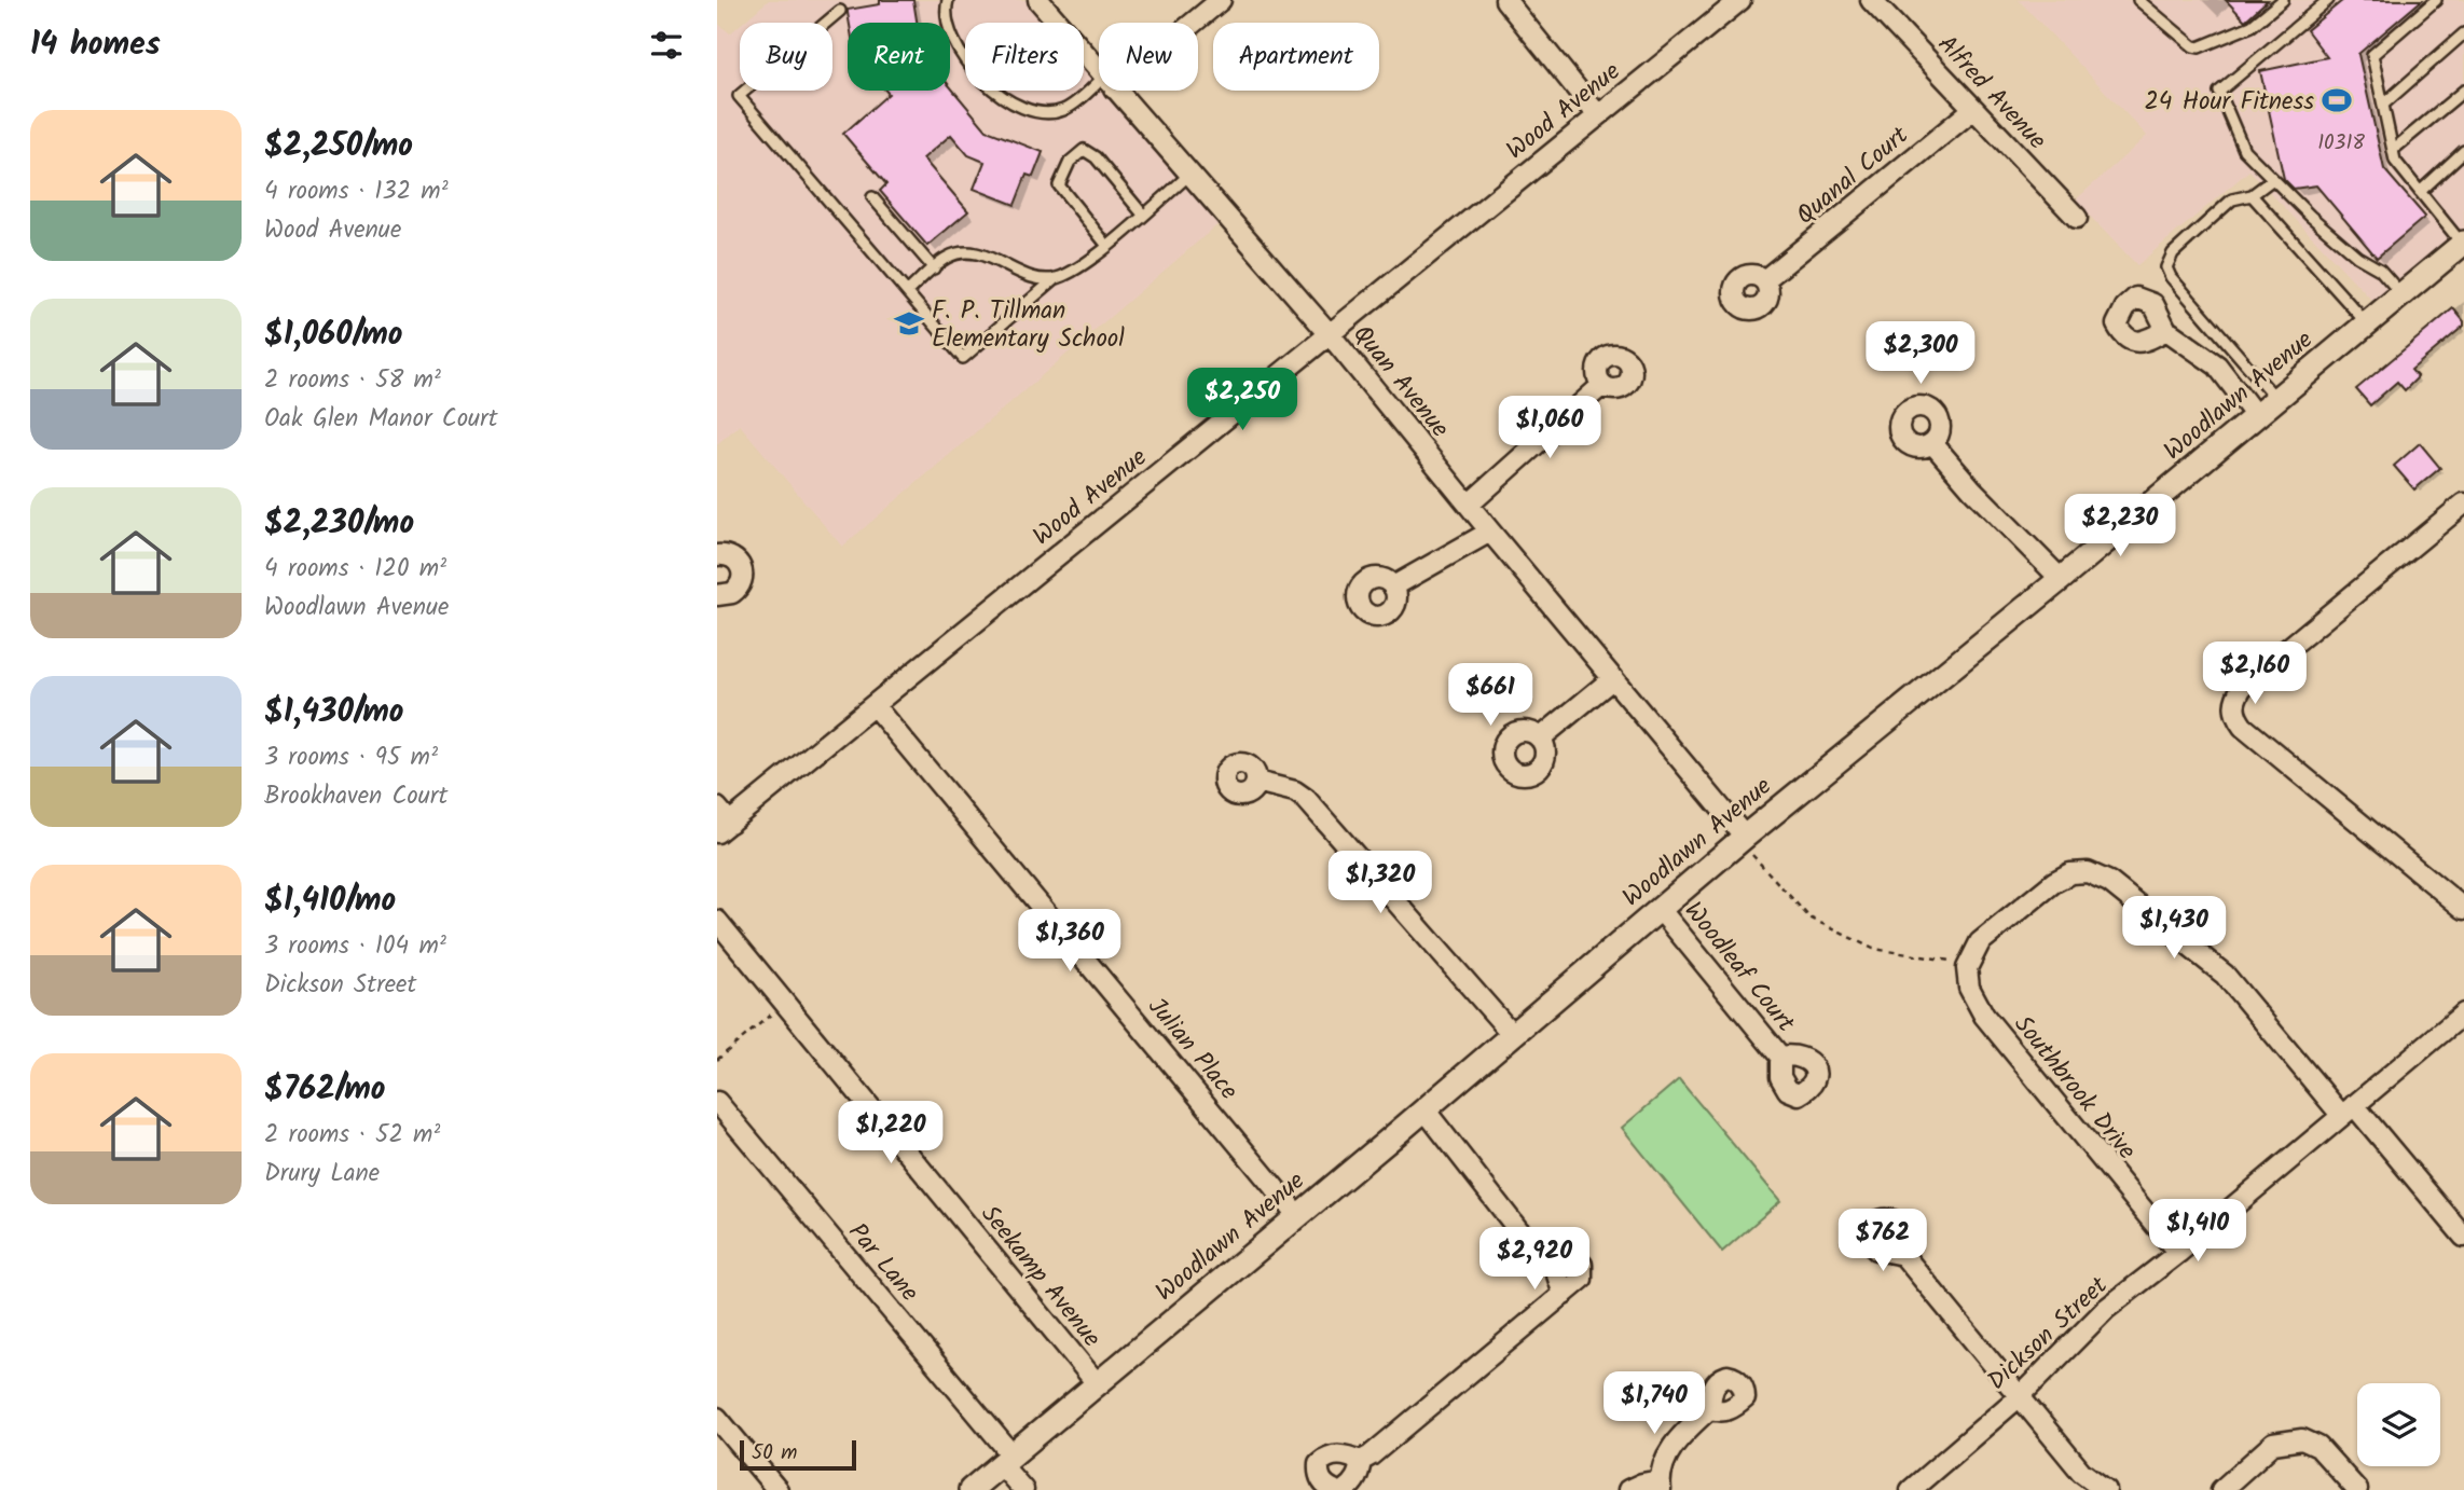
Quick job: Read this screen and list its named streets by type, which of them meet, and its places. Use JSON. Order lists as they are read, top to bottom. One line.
{"streets":{"street":["Alfred Avenue","Wood Avenue","Quanal Court","Quan Avenue","Woodlawn Avenue","Woodleaf Court","Julian Place","Southbrook Drive","Par Lane","Seekamp Avenue","Dickson Street"]},"crossings":[["Alfred Avenue","Quanal Court"],["Wood Avenue","Quan Avenue"],["Wood Avenue","Julian Place"],["Quan Avenue","Woodlawn Avenue"],["Woodlawn Avenue","Woodleaf Court"],["Woodlawn Avenue","Julian Place"],["Woodlawn Avenue","Par Lane"],["Woodlawn Avenue","Seekamp Avenue"],["Southbrook Drive","Dickson Street"]],"places":{"sports":["24 Hour Fitness"],"school or university":["F. P. Tillman Elementary School"]},"house_numbers":["10318"],"scale_bar":"50 m","page":{"heading":"14 homes","chip":["Buy","Rent","Filters","New","Apartment"],"list":[{"name":"$2,250/mo","note":"4 rooms · 132 m² · Wood Avenue"},{"name":"$1,060/mo","note":"2 rooms · 58 m² · Oak Glen Manor Court"},{"name":"$2,230/mo","note":"4 rooms · 120 m² · Woodlawn Avenue"},{"name":"$1,430/mo","note":"3 rooms · 95 m² · Brookhaven Court"},{"name":"$1,410/mo","note":"3 rooms · 104 m² · Dickson Street"},{"name":"$762/mo","note":"2 rooms · 52 m² · Drury Lane"}],"price":["$2,300","$2,250","$1,060","$2,230","$2,160","$661","$1,320","$1,430","$1,360","$1,220","$1,410","$762","$2,920","$1,740"],"scale":"50 m"}}
